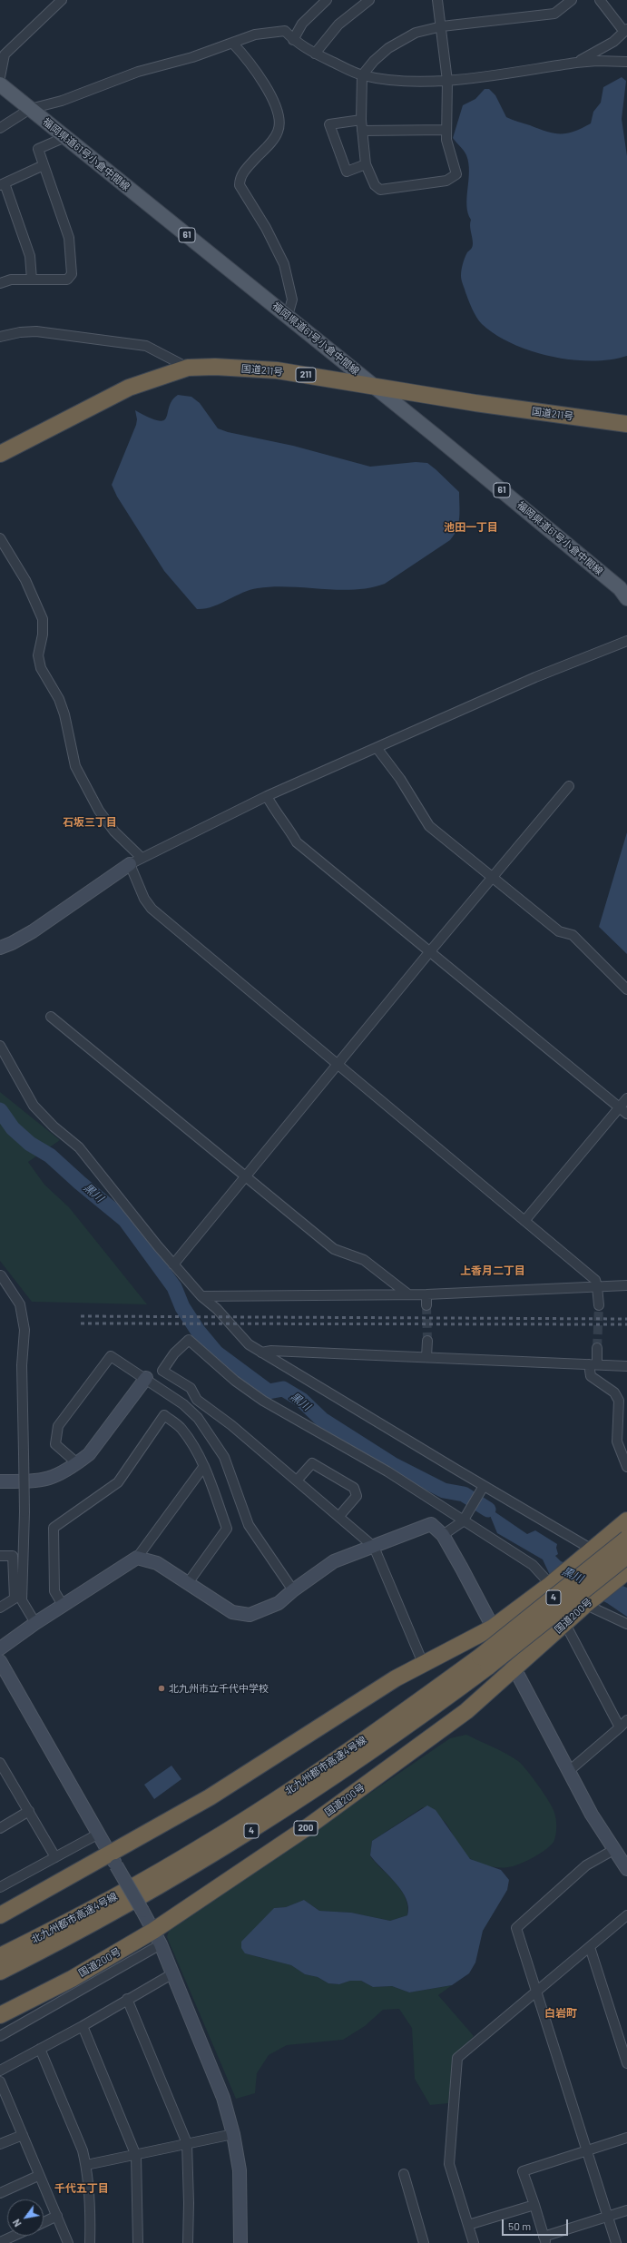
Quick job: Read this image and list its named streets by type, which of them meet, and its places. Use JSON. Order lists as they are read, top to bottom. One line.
{"streets":{"highway":["国道211号","211","4","国道200号","北九州都市高速4号線","200"],"main road":["福岡県道61号小倉中間線","61"]},"crossings":[["福岡県道61号小倉中間線","国道211号"]],"districts":["池田一丁目","石坂三丁目","上香月二丁目","白岩町","千代五丁目"],"water":["黒川"],"places":["北九州市立千代中学校"],"scale_bar":"50 m","north":"bottom left"}
